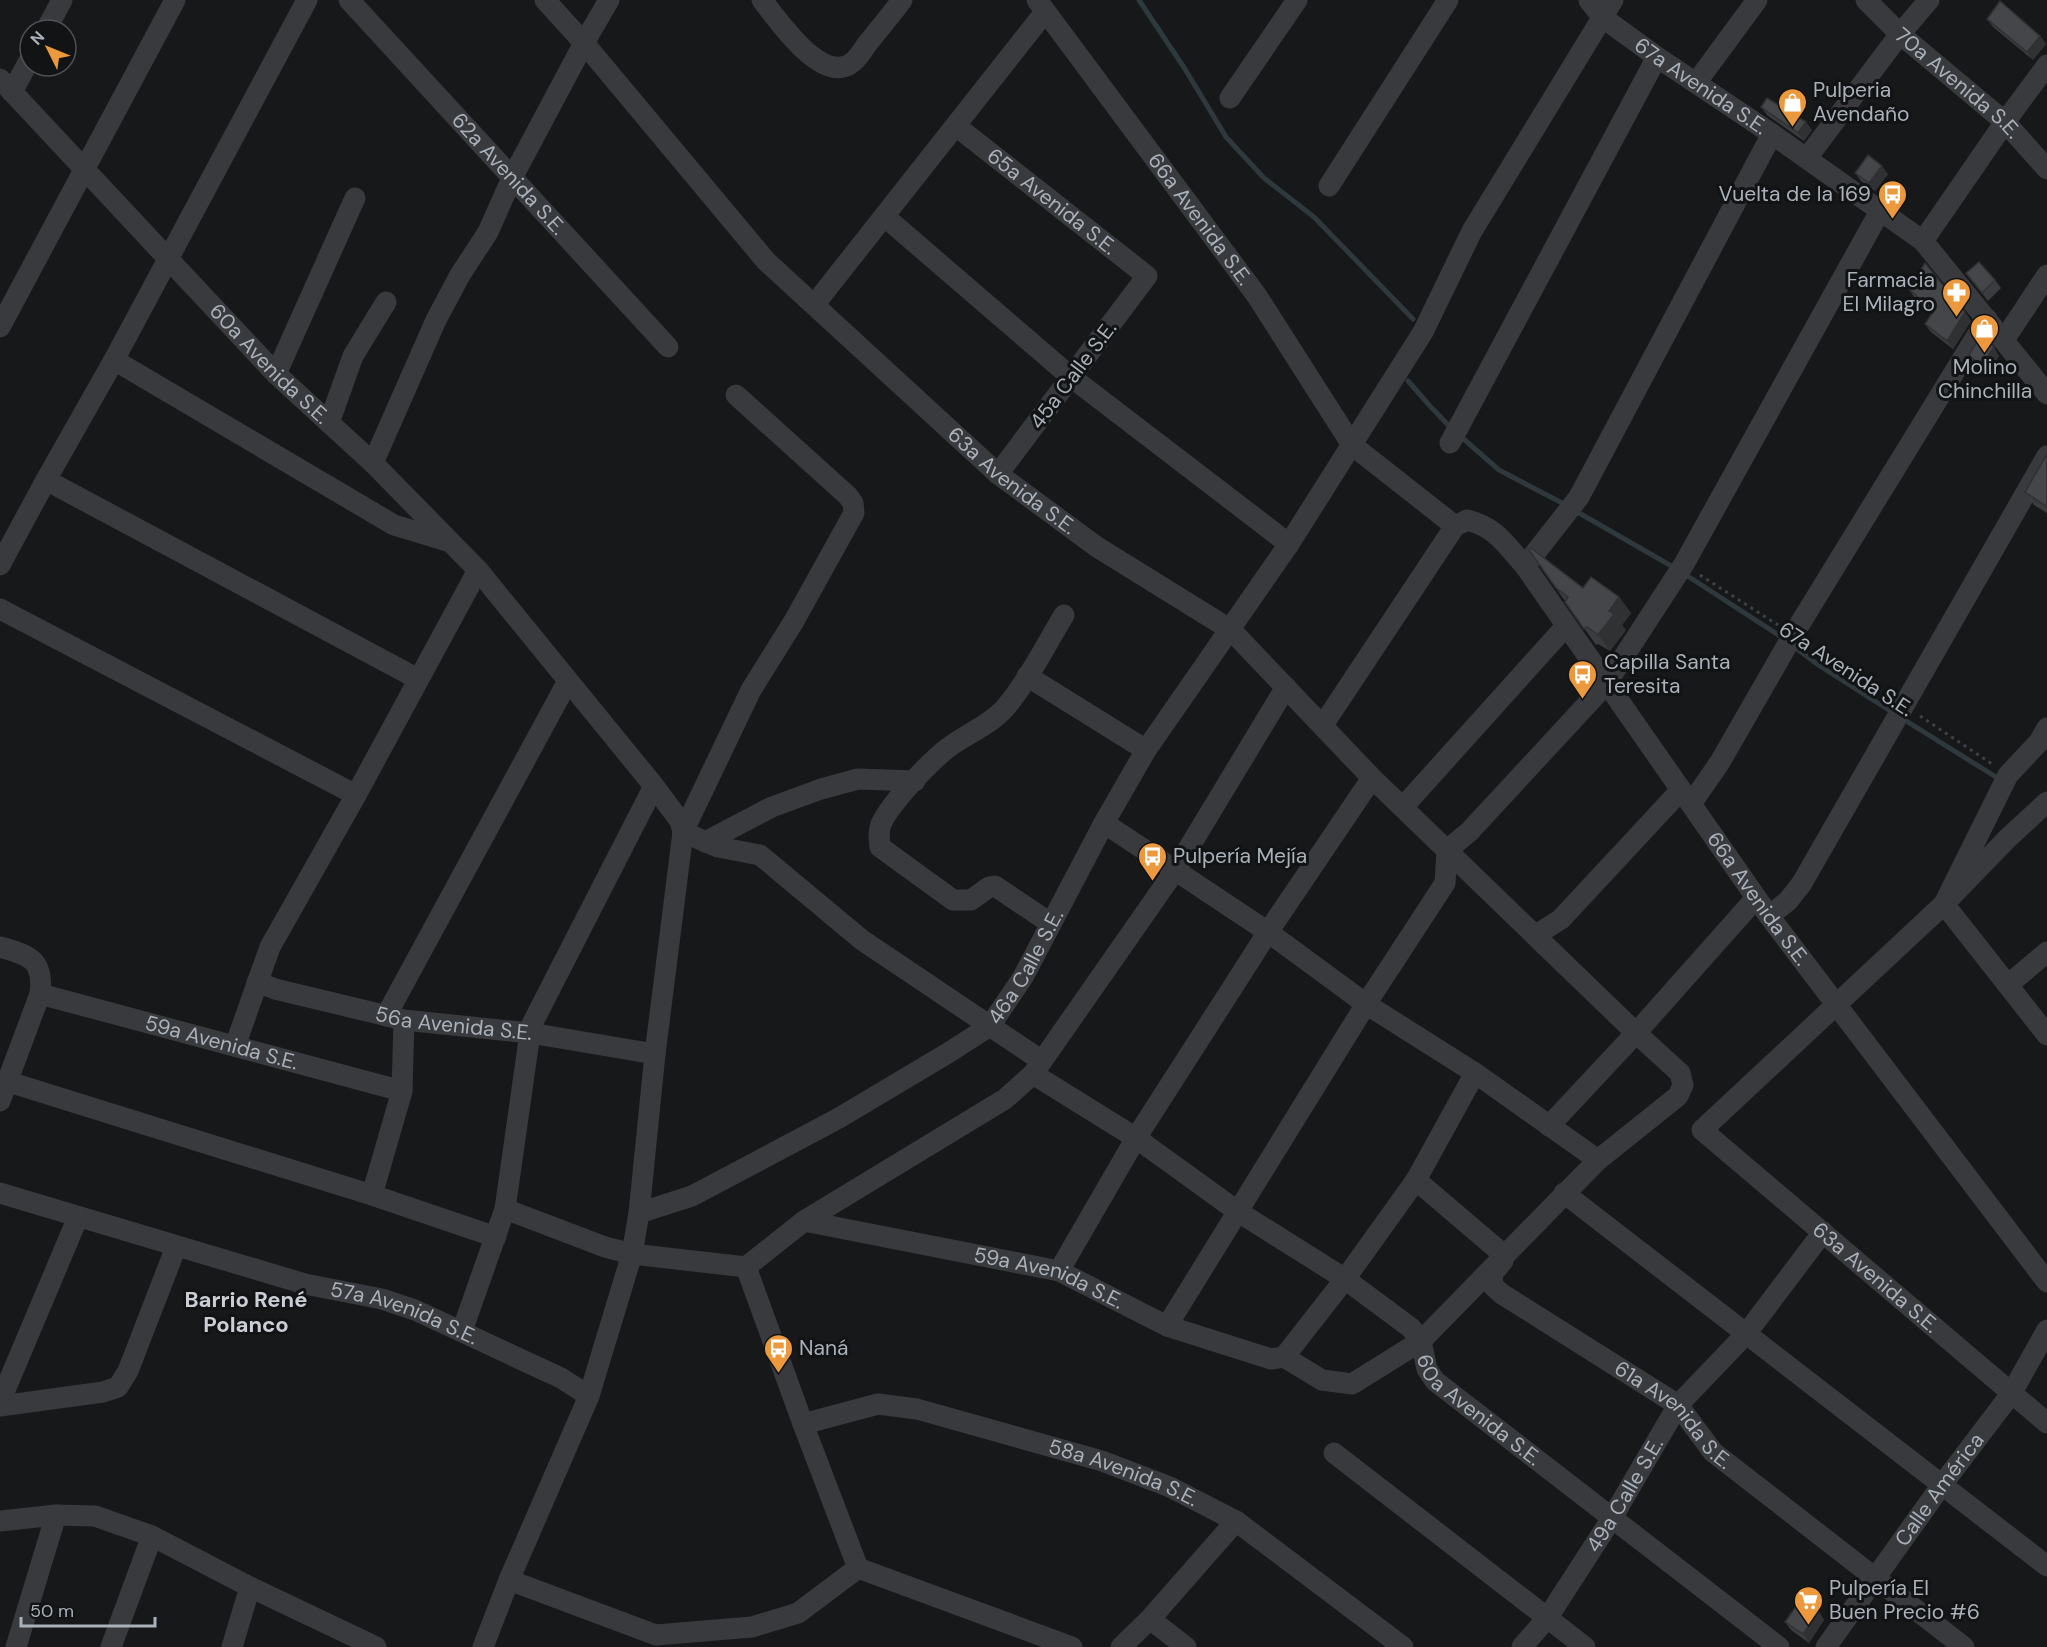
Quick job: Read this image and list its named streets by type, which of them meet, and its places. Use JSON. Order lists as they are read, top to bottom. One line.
{"streets":{"street":["70a Avenida S.E.","67a Avenida S.E.","62a Avenida S.E.","65a Avenida S.E.","66a Avenida S.E.","60a Avenida S.E.","45a Calle S.E.","63a Avenida S.E.","46a Calle S.E.","56a Avenida S.E.","59a Avenida S.E.","57a Avenida S.E.","61a Avenida S.E.","58a Avenida S.E.","Calle América","49a Calle S.E."]},"crossings":[["67a Avenida S.E.","46a Calle S.E."],["65a Avenida S.E.","45a Calle S.E."],["66a Avenida S.E.","63a Avenida S.E."],["66a Avenida S.E.","46a Calle S.E."],["60a Avenida S.E.","46a Calle S.E."],["60a Avenida S.E.","49a Calle S.E."],["45a Calle S.E.","63a Avenida S.E."],["63a Avenida S.E.","46a Calle S.E."],["63a Avenida S.E.","Calle América"],["63a Avenida S.E.","49a Calle S.E."],["61a Avenida S.E.","Calle América"],["61a Avenida S.E.","49a Calle S.E."]],"districts":["Barrio René Polanco"],"places":{"shop":["Pulperia Avendaño","Molino Chinchilla"],"bus stop":["Vuelta de la 169","Capilla Santa Teresita","Pulpería Mejía","Naná"],"pharmacy":["Farmacia El Milagro"],"supermarket":["Pulpería El Buen Precio #6"]},"scale_bar":"50 m","north":"top left"}
